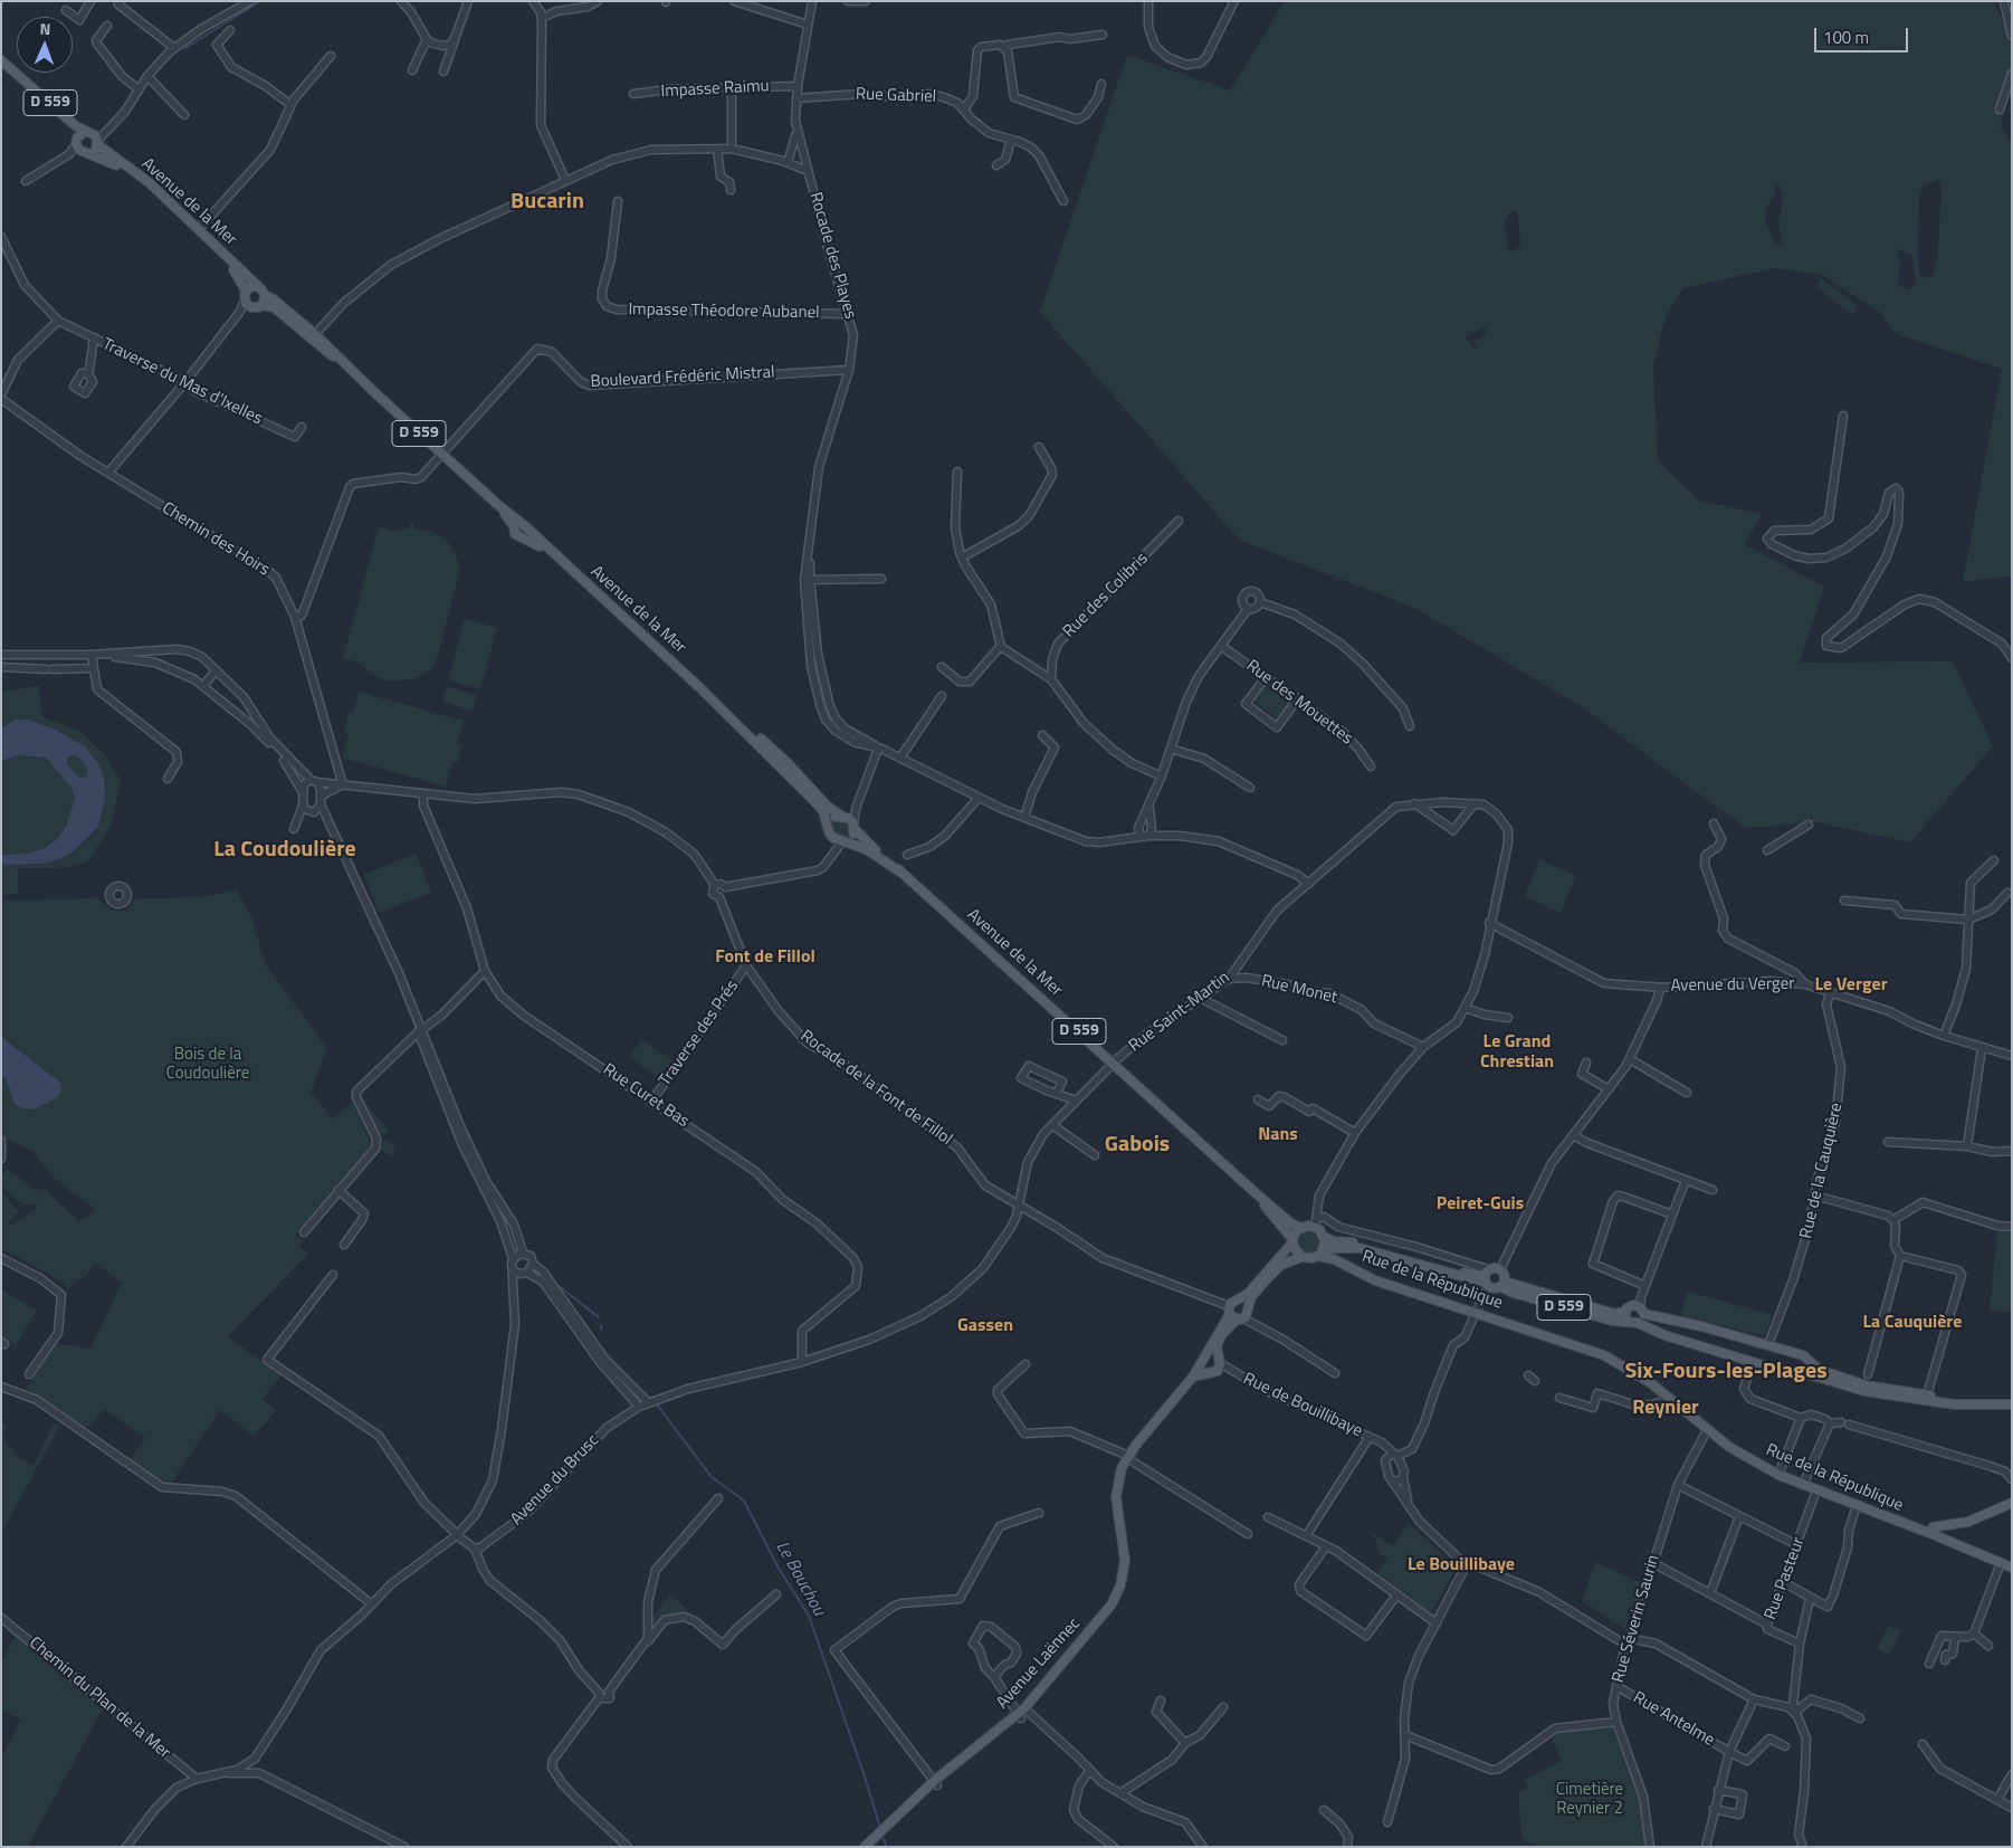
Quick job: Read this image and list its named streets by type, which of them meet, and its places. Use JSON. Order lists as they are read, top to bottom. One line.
{"streets":{"main road":["D 559","Avenue de la Mer","Rue de la République","Avenue Laënnec"],"street":["Impasse Raimu","Rue Gabriel","Rocade des Playes","Impasse Théodore Aubanel","Boulevard Frédéric Mistral","Traverse du Mas d'Ixelles","Chemin des Hoirs","Rue des Colibris","Rue des Mouettes","Avenue du Verger","Rue Monet","Rue Saint-Martin","Traverse des Prés","Rocade de la Font de Fillol","Rue Curet Bas","Rue de la Cauquière","Rue de Bouillibaye","Avenue du Brusc","Rue Pasteur","Rue Séverin Saurin","Chemin du Plan de la Mer","Rue Antelme"]},"crossings":[["Impasse Raimu","Rocade des Playes"],["Rue Gabriel","Rocade des Playes"],["D 559","Avenue de la Mer"],["D 559","Rue de la République"],["Avenue de la Mer","Boulevard Frédéric Mistral"],["Avenue de la Mer","Rue Saint-Martin"],["Rocade des Playes","Impasse Théodore Aubanel"],["Rocade des Playes","Boulevard Frédéric Mistral"],["Avenue du Verger","Rue de la Cauquière"],["Rue Monet","Rue Saint-Martin"],["Rue Saint-Martin","Avenue du Brusc"],["Traverse des Prés","Rocade de la Font de Fillol"],["Traverse des Prés","Rue Curet Bas"],["Rocade de la Font de Fillol","Avenue du Brusc"],["Rue Curet Bas","Avenue du Brusc"],["Rue de la République","Rue Pasteur"],["Rue de la République","Rue Séverin Saurin"],["Rue Séverin Saurin","Rue Antelme"]],"districts":["Bucarin","La Coudoulière","Font de Fillol","Le Verger","Le Grand Chrestian","Nans","Gabois","Peiret-Guis","La Cauquière","Gassen","Six-Fours-les-Plages","Reynier","Le Bouillibaye"],"water":["Le Bouchou"],"parks":["Bois de la Coudoulière","Cimetière Reynier 2"],"scale_bar":"100 m","north":"top"}
